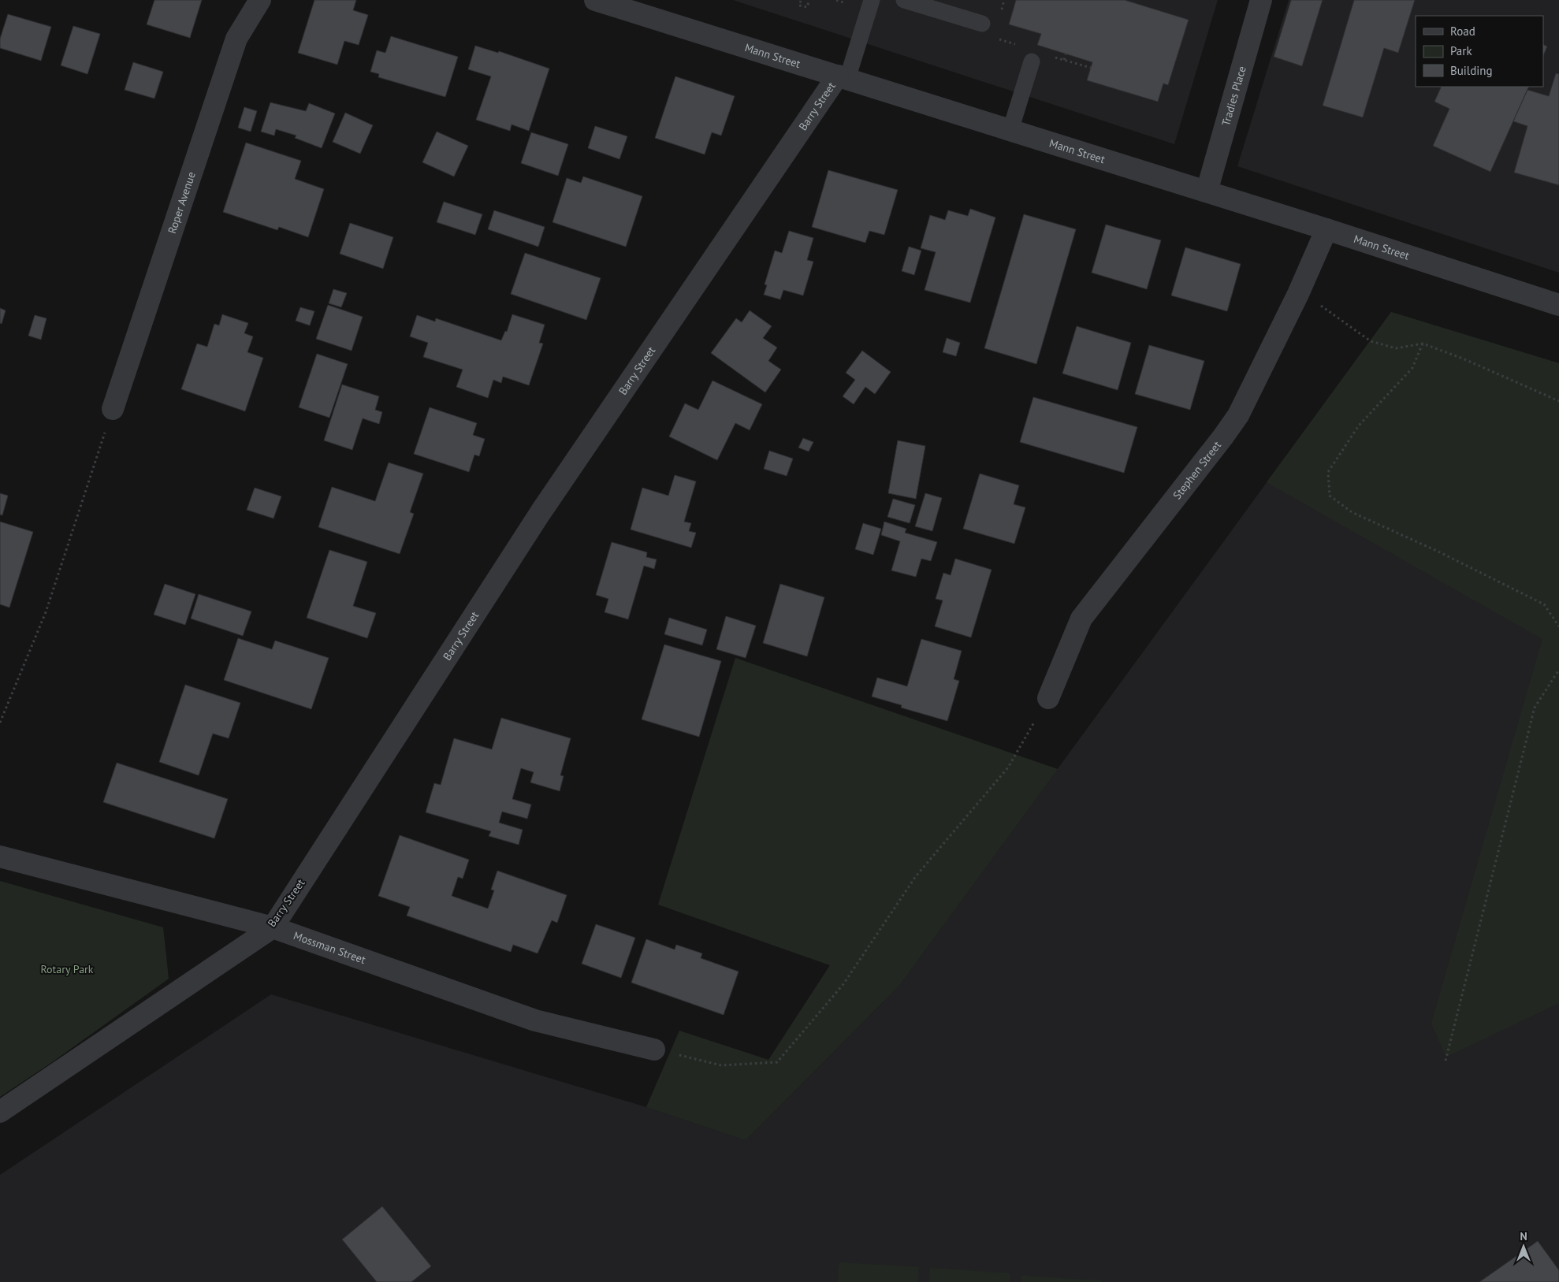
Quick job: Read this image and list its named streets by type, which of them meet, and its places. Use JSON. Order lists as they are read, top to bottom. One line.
{"streets":{"street":["Mann Street","Tradies Place","Barry Street","Roper Avenue","Stephen Street","Mossman Street"]},"crossings":[["Mann Street","Tradies Place"],["Mann Street","Barry Street"],["Mann Street","Stephen Street"],["Barry Street","Mossman Street"]],"parks":["Rotary Park"],"legend":["Road","Park","Building"],"north":"top"}
